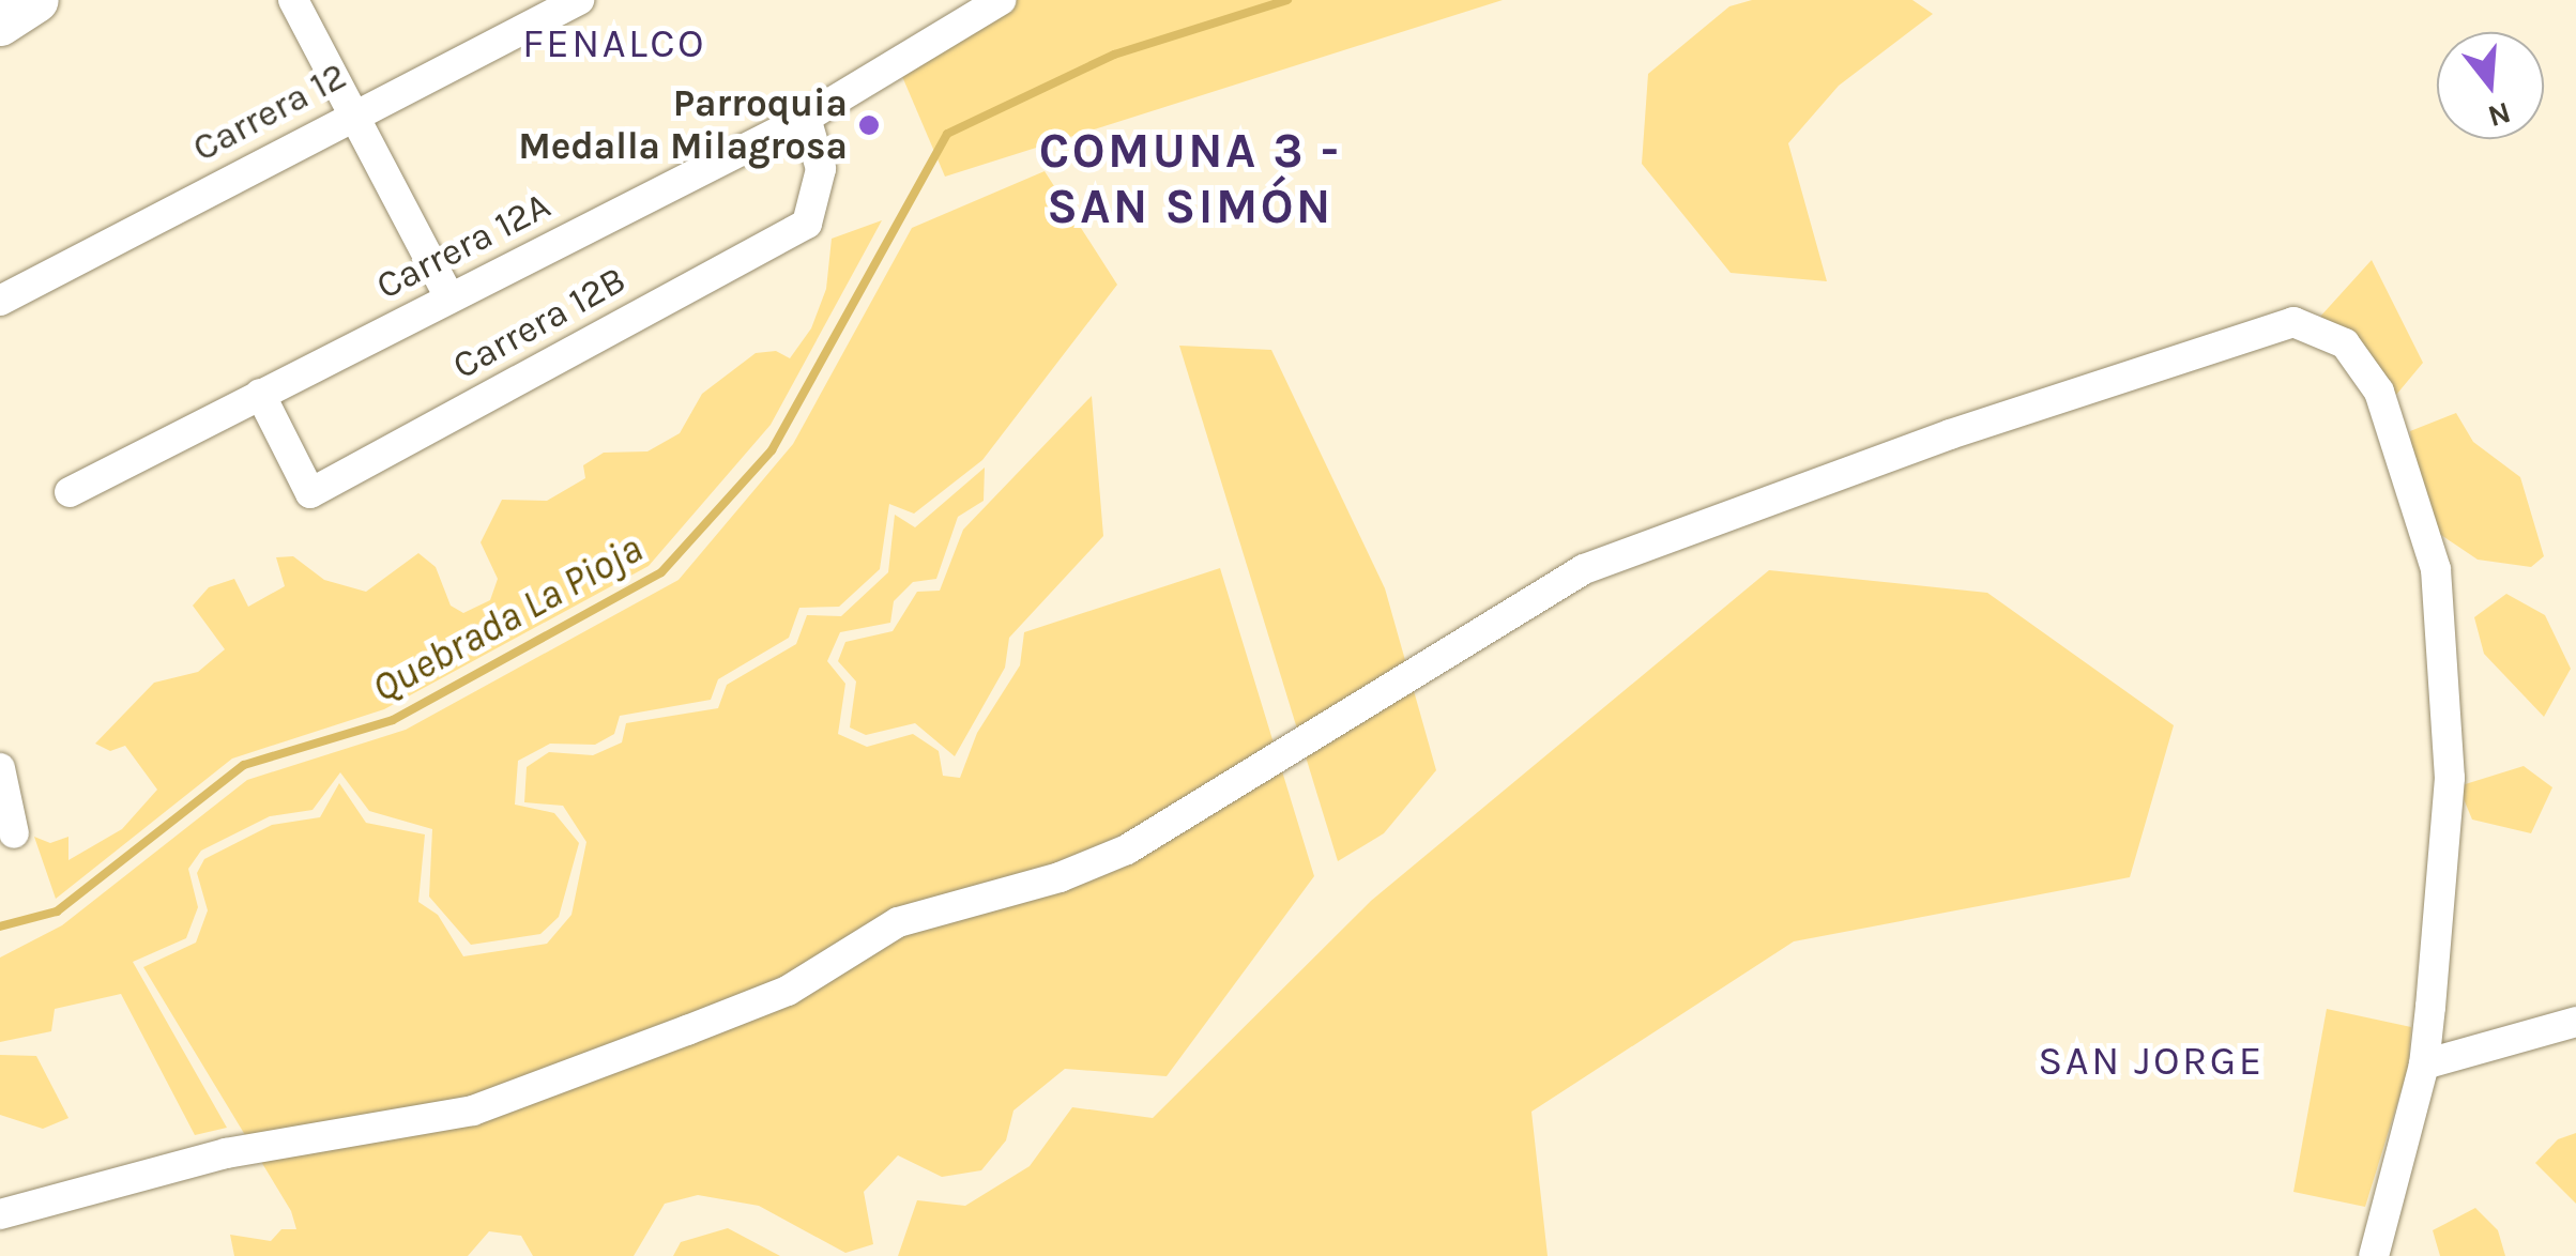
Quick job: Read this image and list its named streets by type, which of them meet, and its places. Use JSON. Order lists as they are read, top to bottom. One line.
{"streets":{"street":["Carrera 12","Carrera 12A","Carrera 12B"]},"crossings":[["Carrera 12A","Carrera 12B"]],"districts":["FENALCO","COMUNA 3 - SAN SIMÓN","SAN JORGE"],"water":["Quebrada La Pioja"],"places":["Parroquia Medalla Milagrosa"],"north":"bottom"}
